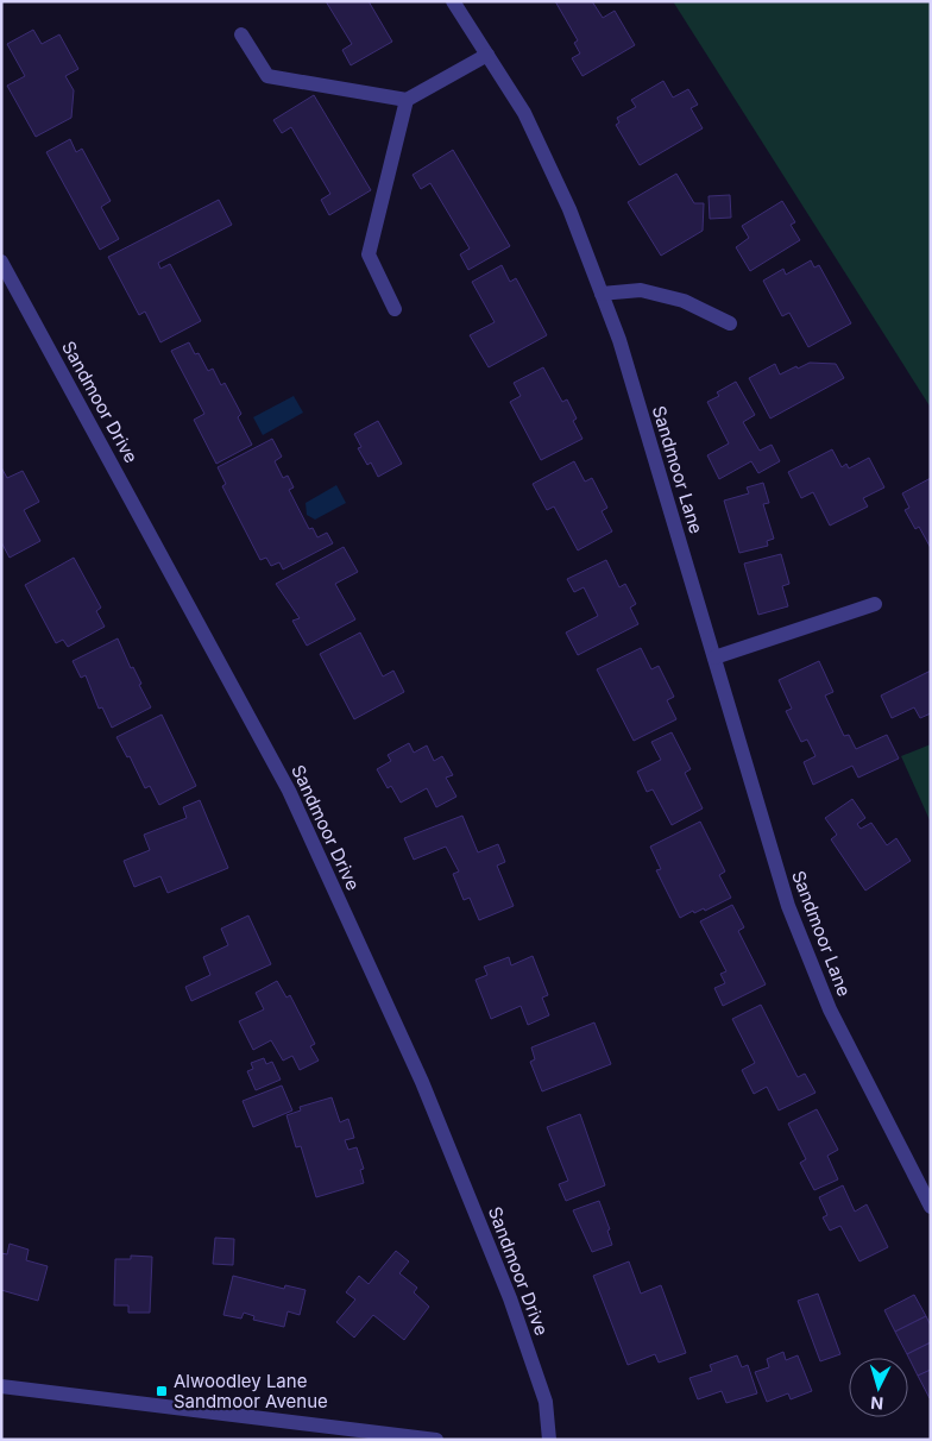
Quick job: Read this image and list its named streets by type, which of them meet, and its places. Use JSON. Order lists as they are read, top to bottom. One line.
{"streets":{"street":["Sandmoor Drive","Sandmoor Lane"]},"places":{"transit":["Alwoodley Lane Sandmoor Avenue"]},"north":"bottom"}
